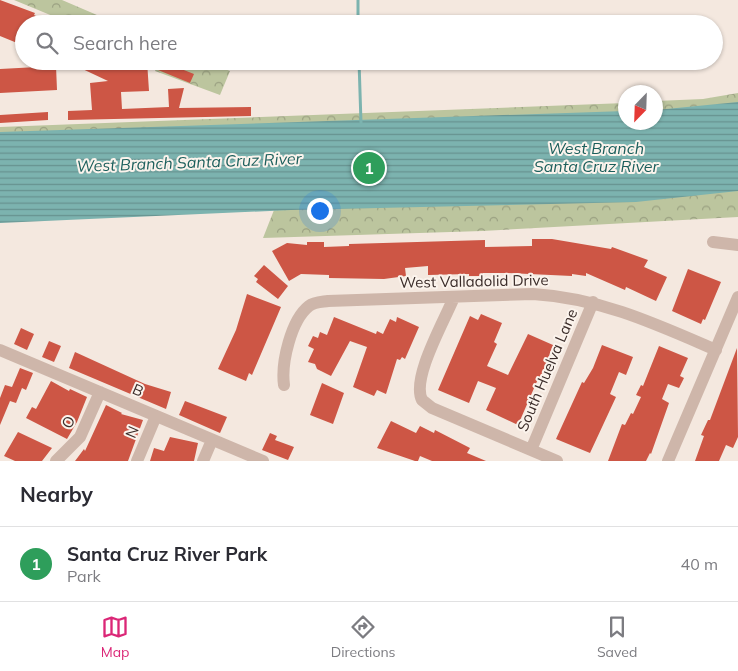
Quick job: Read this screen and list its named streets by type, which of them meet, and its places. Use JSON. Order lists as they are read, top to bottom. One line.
{"streets":{"street":["West Valladolid Drive","South Huelva Lane","B","O","N"]},"crossings":[["West Valladolid Drive","South Huelva Lane"],["B","O"],["B","N"]],"water":["West Branch Santa Cruz River"],"north":"bottom left","page":{"search":"Search here","pins":"1","heading":"Nearby","list":[{"mark":"1","name":"Santa Cruz River Park","note":"Park","value":"40 m"}],"nav":["Map","Directions","Saved"]}}
